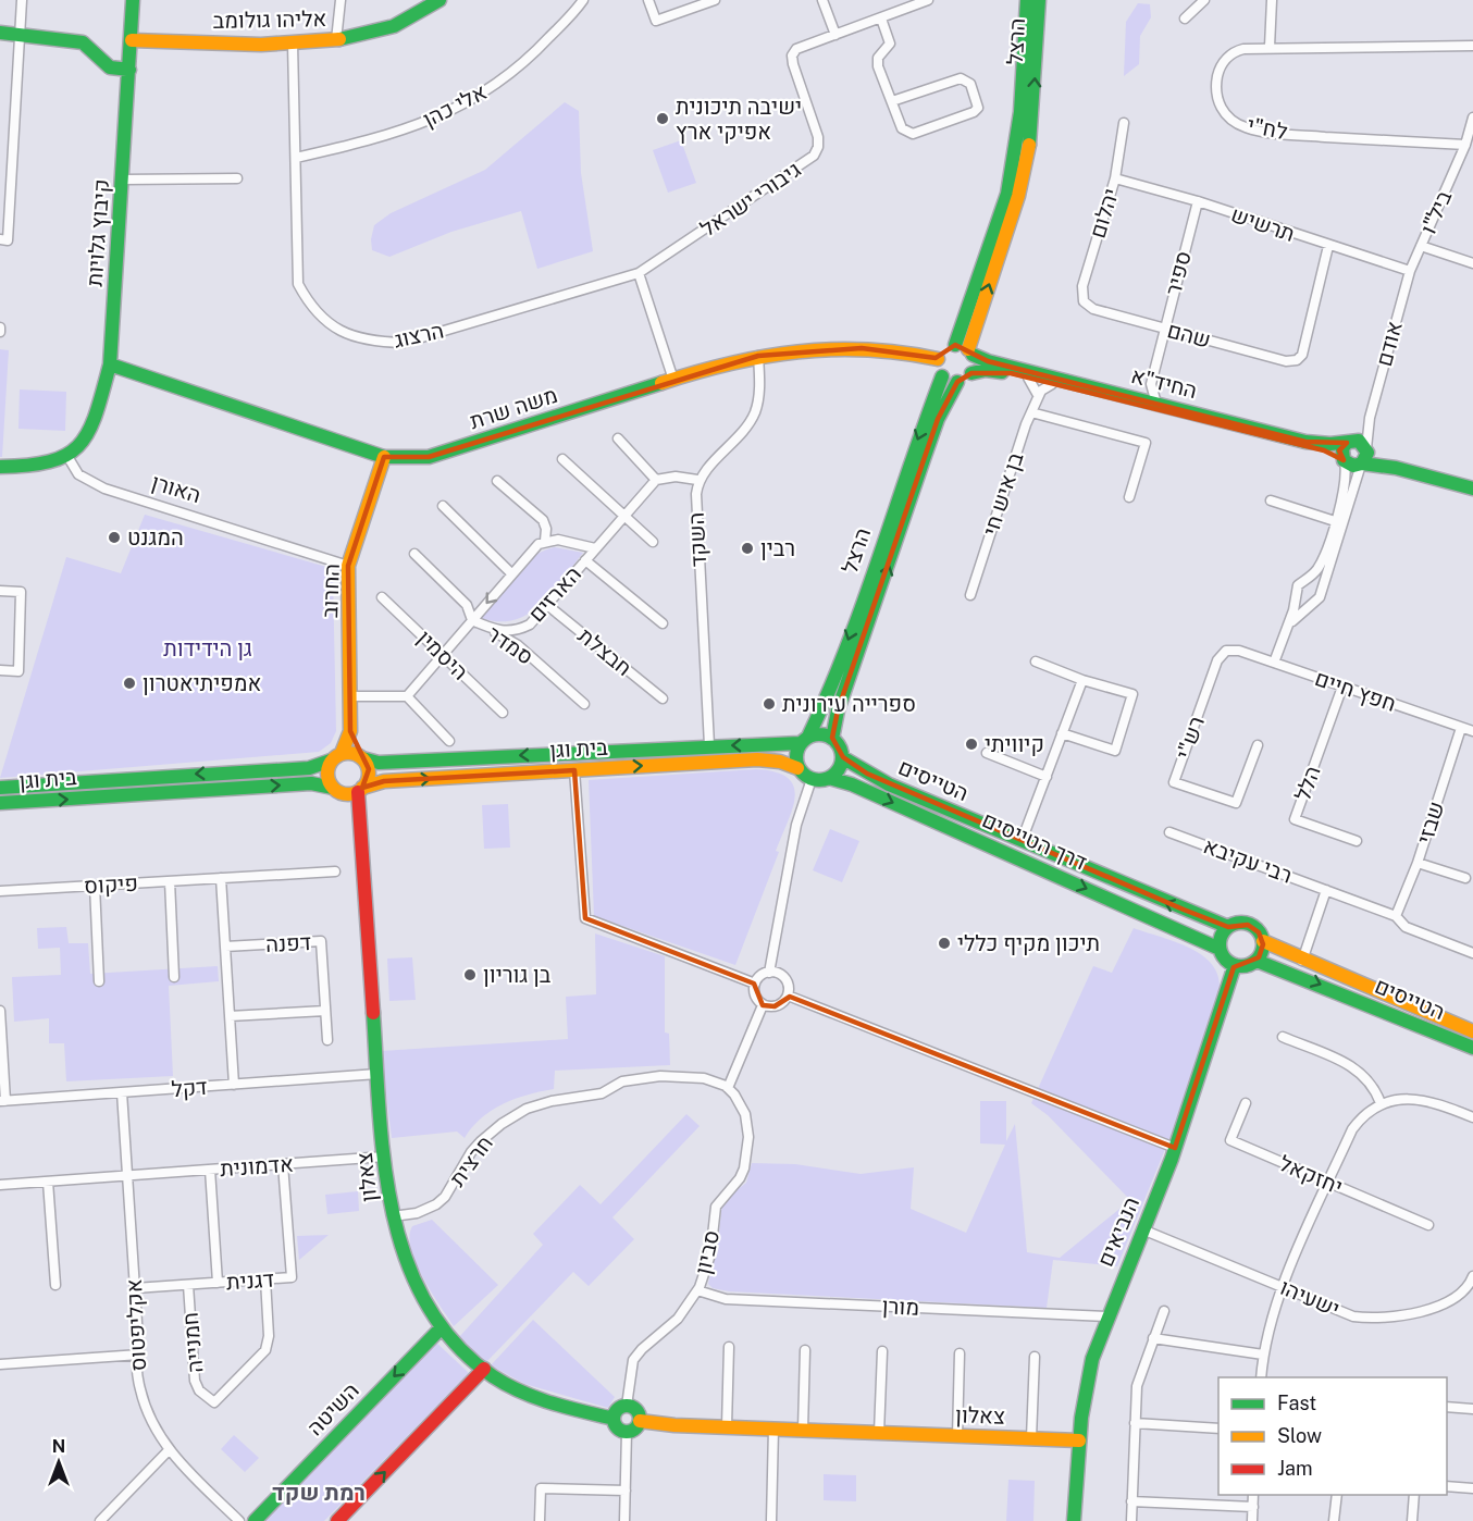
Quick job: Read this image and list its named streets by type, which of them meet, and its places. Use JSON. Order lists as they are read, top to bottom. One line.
{"streets":{"street":["אליהו גולומב","הרצל","אלי כהן","לח\"י","גיבורי ישראל","ביל\"ו","יהלום","תרשיש","קיבוץ גלויות","ספיר","הרצוג","שהם","אודם","החיד\"א","משה שרת","האורן","בן איש חי","השקד","החרוב","הארזים","סמדר","חבצלת","היסמין","חפץ חיים","רש\"י","בית וגן","הטייסים","הלל","שבזי","דרך הטייסים","רבי עקיבא","פיקוס","דפנה","דקל","חרצית","אדמונית","יחזקאל","צאלון","הנביאים","סביון","דגנית","ישעיהו","מורן","אקליפטוס","חמנייה","השיטה"]},"crossings":[["אליהו גולומב","קיבוץ גלויות"],["אליהו גולומב","הרצוג"],["הרצל","החיד\"א"],["הרצל","משה שרת"],["הרצל","בית וגן"],["הרצל","הטייסים"],["הרצל","דרך הטייסים"],["אלי כהן","הרצוג"],["לח\"י","ביל\"ו"],["גיבורי ישראל","הרצוג"],["ביל\"ו","תרשיש"],["ביל\"ו","אודם"],["יהלום","תרשיש"],["יהלום","שהם"],["תרשיש","ספיר"],["תרשיש","שהם"],["תרשיש","אודם"],["קיבוץ גלויות","משה שרת"],["קיבוץ גלויות","האורן"],["ספיר","שהם"],["ספיר","החיד\"א"],["אודם","החיד\"א"],["החיד\"א","משה שרת"],["משה שרת","החרוב"],["האורן","החרוב"],["השקד","בית וגן"],["החרוב","בית וגן"],["החרוב","צאלון"],["הארזים","סמדר"],["הארזים","חבצלת"],["הארזים","היסמין"],["חפץ חיים","רש\"י"],["חפץ חיים","הלל"],["חפץ חיים","שבזי"],["בית וגן","הטייסים"],["בית וגן","דרך הטייסים"],["בית וגן","צאלון"],["הטייסים","דרך הטייסים"],["הטייסים","הנביאים"],["שבזי","רבי עקיבא"],["דרך הטייסים","הנביאים"],["דקל","צאלון"],["דקל","אקליפטוס"],["חרצית","צאלון"],["חרצית","סביון"],["אדמונית","צאלון"],["אדמונית","דגנית"],["אדמונית","אקליפטוס"],["צאלון","הנביאים"],["צאלון","סביון"],["צאלון","השיטה"],["הנביאים","ישעיהו"],["הנביאים","מורן"],["סביון","מורן"],["דגנית","אקליפטוס"],["דגנית","חמנייה"]],"one_way":["דרך הטייסים"],"districts":["רמת שקד"],"parks":["גן הידידות"],"places":["ישיבה תיכונית אפיקי ארץ","המגנט","רבין","אמפיתיאטרון","ספרייה עירונית","קיוויתי","תיכון מקיף כללי","בן גוריון"],"legend":["Fast","Slow","Jam"],"north":"top"}
